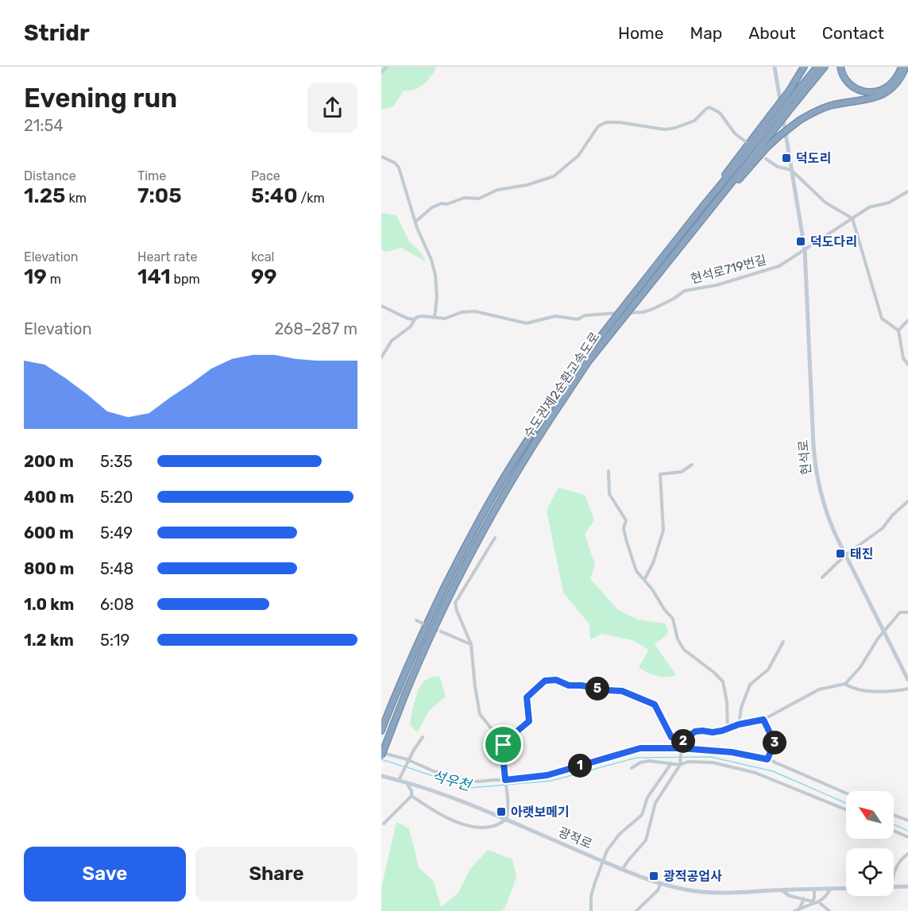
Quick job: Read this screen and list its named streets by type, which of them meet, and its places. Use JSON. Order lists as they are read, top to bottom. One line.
{"streets":{"highway":["수도권제2순환고속도로"],"street":["현석로719번길","현석로","광적로"]},"crossings":[["현석로719번길","현석로"]],"water":["석우천"],"places":{"transit":["덕도리","덕도다리","태진","아랫보메기","광적공업사"]},"north":"top left","page":{"header":"Stridr","nav":["Home","Map","About","Contact"],"heading":["Evening run","21:54"],"stats":[["Distance","1.25 km"],["Time","7:05"],["Pace","5:40 /km"],["Elevation","19 m"],["Heart rate","141 bpm"],["kcal","99"]],"chart":["Elevation","268–287 m"],"list":[{"name":"200 m","note":"5:35"},{"name":"400 m","note":"5:20"},{"name":"600 m","note":"5:49"},{"name":"800 m","note":"5:48"},{"name":"1.0 km","note":"6:08"},{"name":"1.2 km","note":"5:19"}],"pins":["5","2","3","1"],"buttons":["Save","Share"]}}
